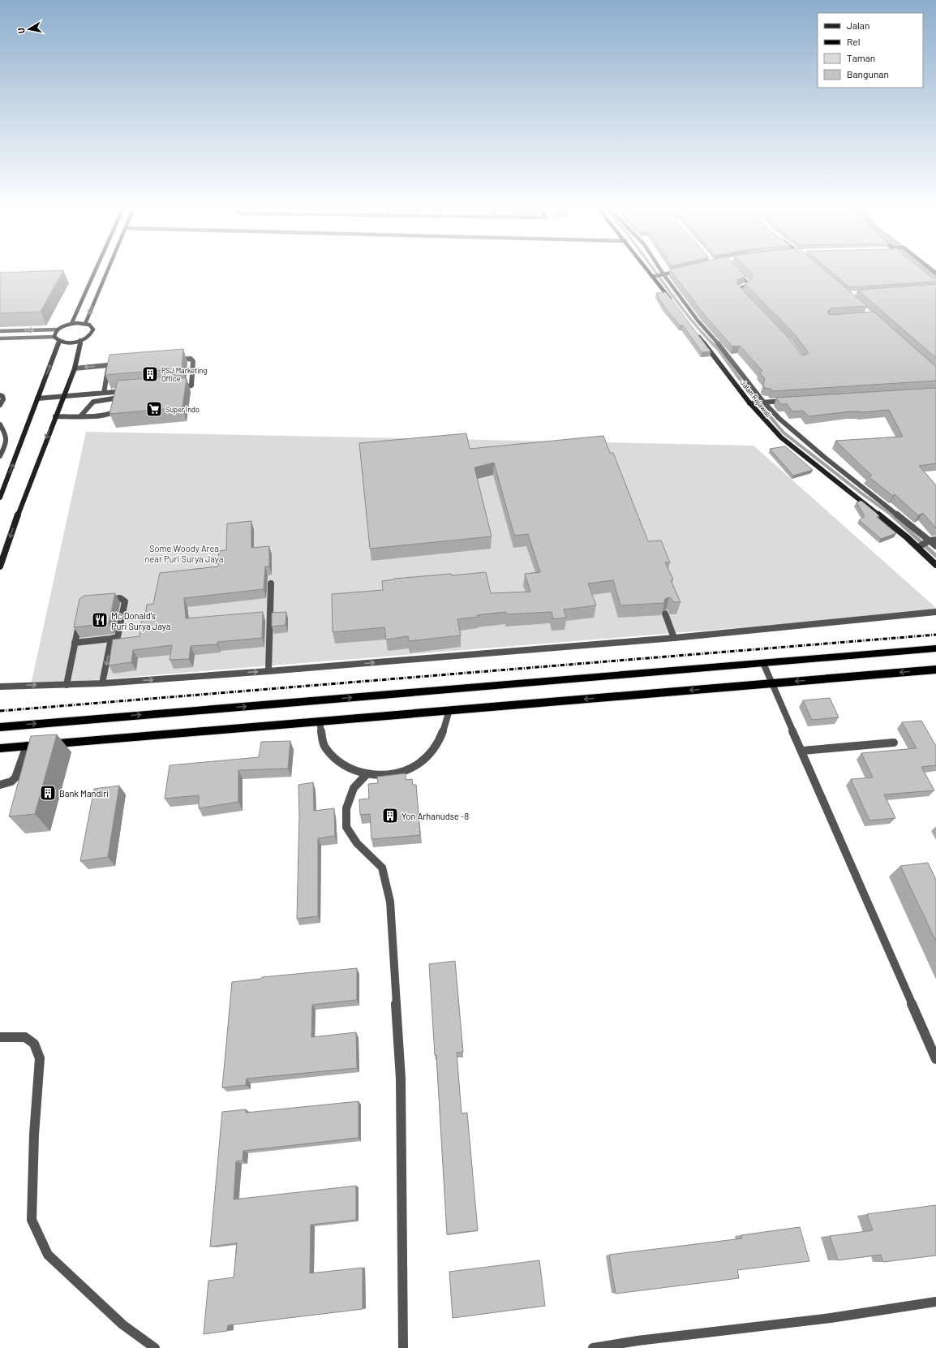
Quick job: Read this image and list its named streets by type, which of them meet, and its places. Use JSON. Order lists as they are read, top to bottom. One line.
{"streets":{"street":["Jalan Rajawali"]},"parks":["Some Woody Area near Puri Surya Jaya"],"places":{"building":["PSJ Marketing Office","Bank Mandiri","Yon Arhanudse -8"],"supermarket":["Super Indo"],"restaurant":["Mc Donald's Puri Surya Jaya"]},"legend":["Jalan","Rel","Taman","Bangunan"],"north":"left"}
